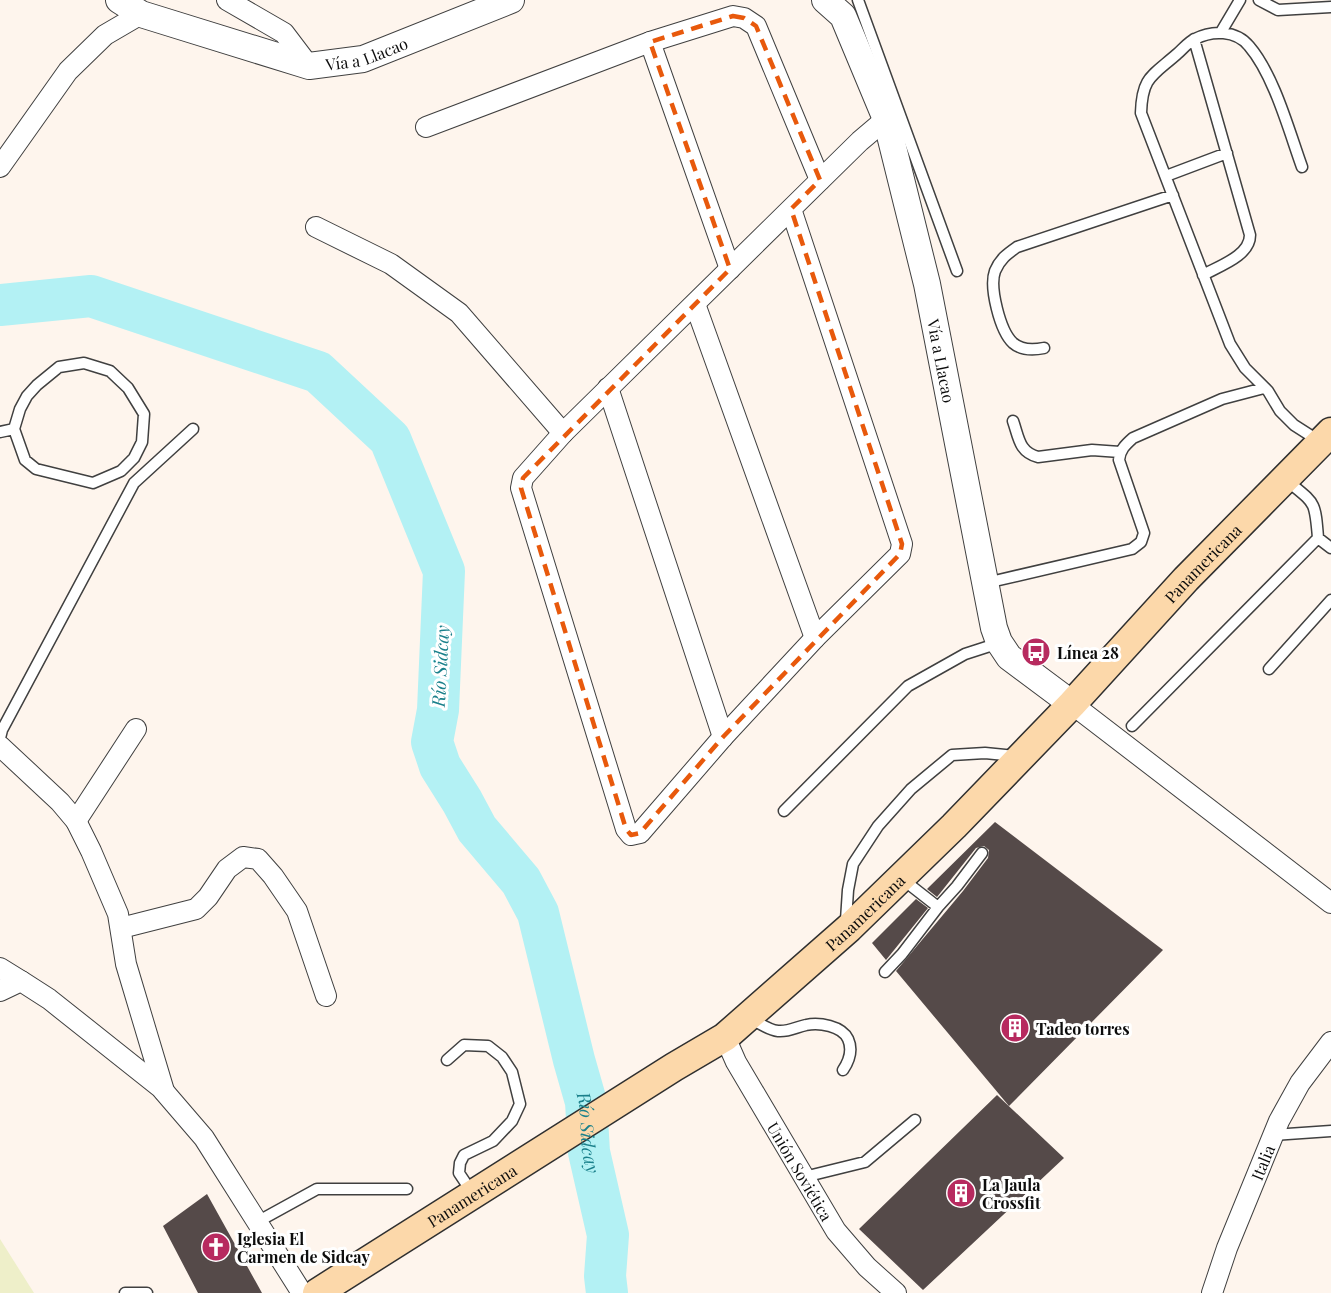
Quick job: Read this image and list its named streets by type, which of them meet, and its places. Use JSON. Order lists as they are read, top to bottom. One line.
{"streets":{"main road":["Panamericana"],"street":["Vía a Llacao","Italia","Unión Soviética"]},"crossings":[["Vía a Llacao","Panamericana"],["Panamericana","Unión Soviética"]],"water":["Río Sidcay"],"places":{"bus stop":["Línea 28"],"building":["Tadeo torres","La Jaula Crossfit"],"church":["Iglesia El Carmen de Sidcay"]}}
